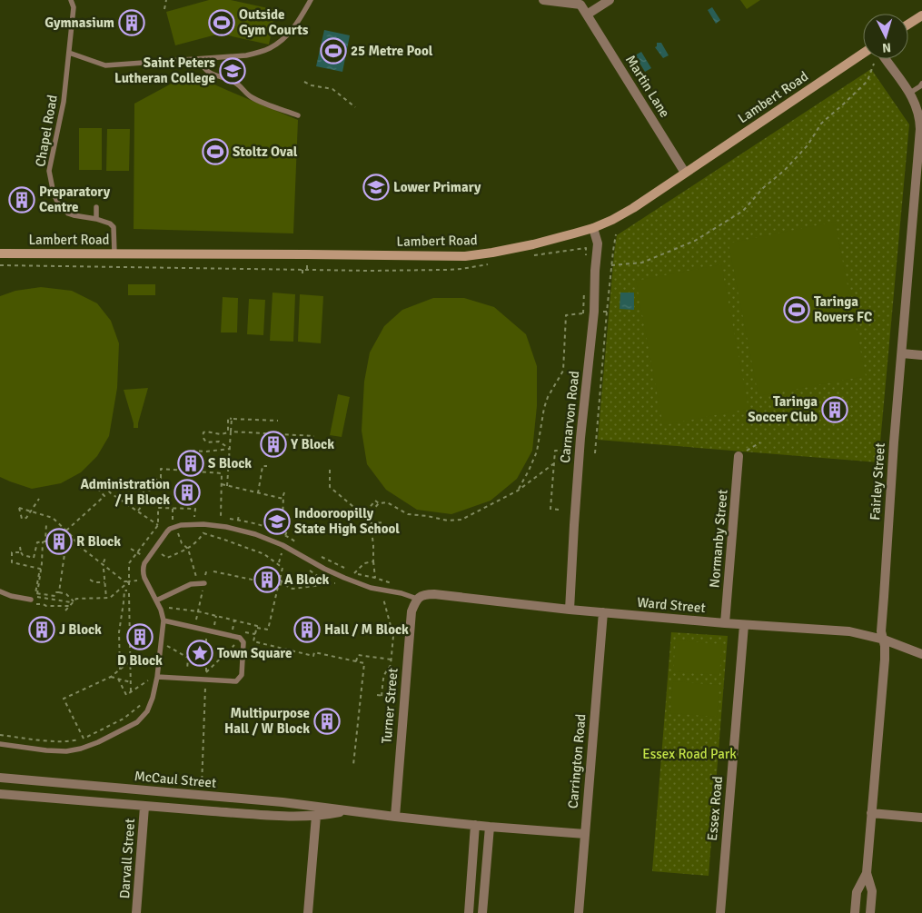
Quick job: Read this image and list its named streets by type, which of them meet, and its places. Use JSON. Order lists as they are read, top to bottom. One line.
{"streets":{"main road":["Lambert Road"],"street":["Martin Lane","Carnarvon Road","Fairley Street","Normanby Street","Ward Street","Turner Street","Carrington Road","McCaul Street","Essex Road","Darvall Street"],"lane":["Chapel Road"]},"crossings":[["Martin Lane","Lambert Road"],["Lambert Road","Chapel Road"],["Lambert Road","Carnarvon Road"],["Carnarvon Road","Ward Street"],["Fairley Street","Ward Street"],["Normanby Street","Ward Street"],["Ward Street","Turner Street"],["Ward Street","Carrington Road"],["Ward Street","Essex Road"],["Turner Street","McCaul Street"],["Carrington Road","McCaul Street"],["McCaul Street","Darvall Street"]],"parks":["Essex Road Park"],"places":{"building":["Gymnasium","Preparatory Centre","Taringa Soccer Club","Y Block","S Block","Administration / H Block","R Block","A Block","J Block","Hall / M Block","D Block","Multipurpose Hall / W Block"],"sports":["Outside Gym Courts","25 Metre Pool","Stoltz Oval","Taringa Rovers FC"],"school or university":["Saint Peters Lutheran College","Lower Primary","Indooroopilly State High School"],"place":["Town Square"]},"north":"bottom"}
